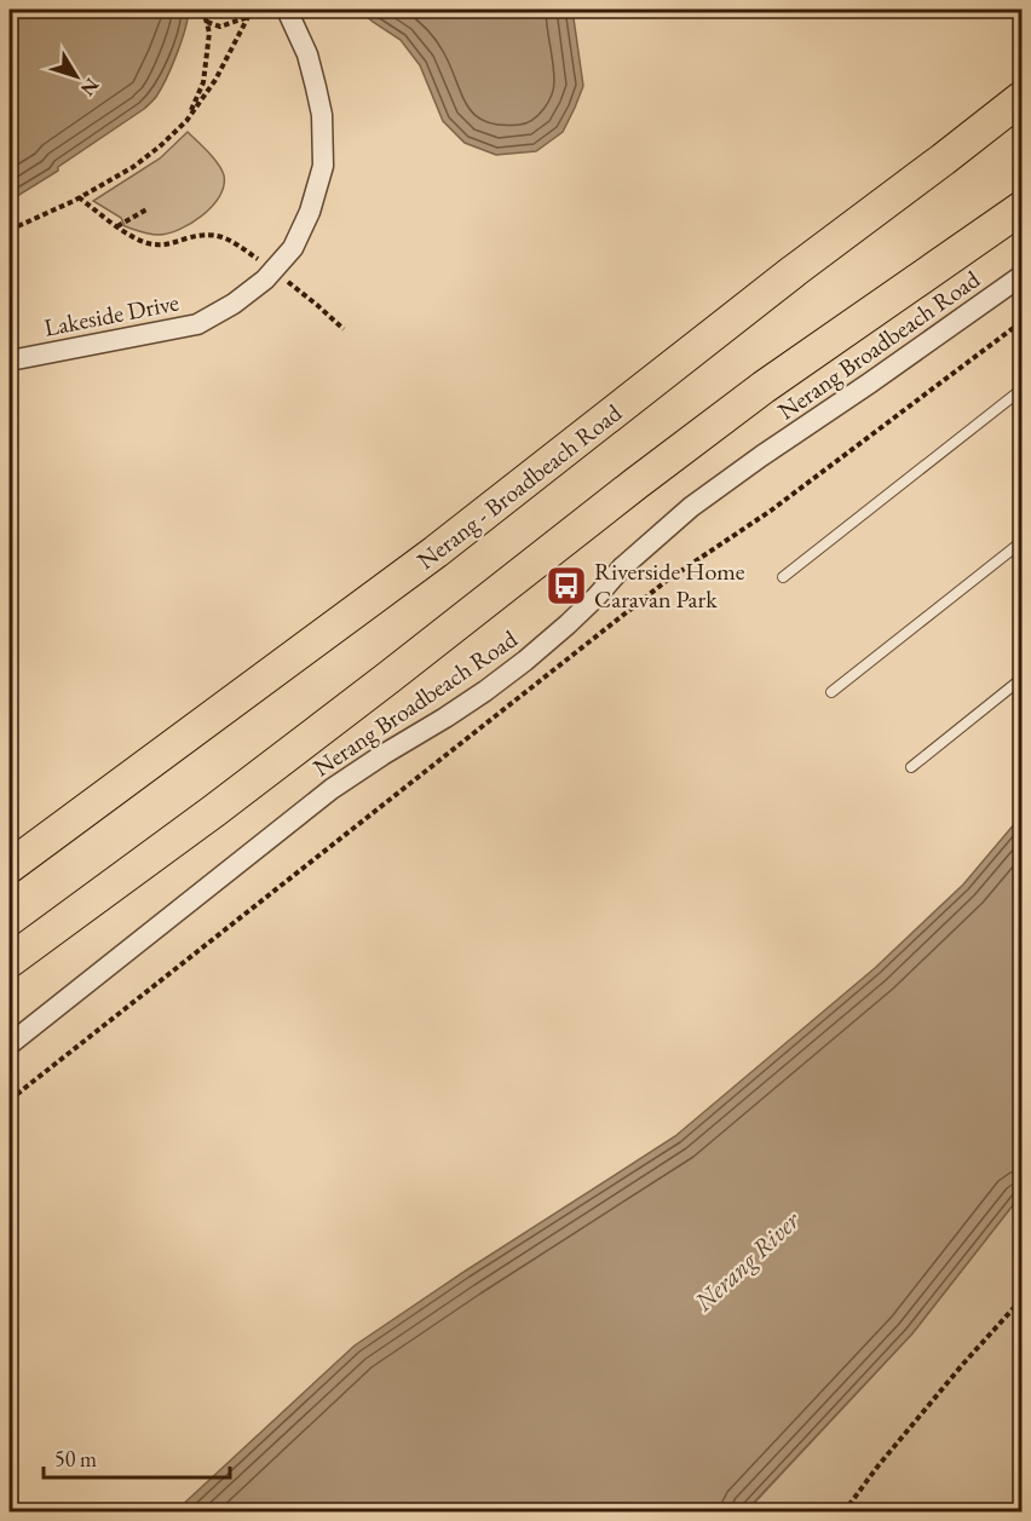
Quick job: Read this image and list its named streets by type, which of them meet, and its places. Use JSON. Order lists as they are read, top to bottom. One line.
{"streets":{"main road":["Nerang - Broadbeach Road"],"street":["Lakeside Drive","Nerang Broadbeach Road"]},"water":["Nerang River"],"places":{"bus stop":["Riverside Home Caravan Park"]},"scale_bar":"50 m","north":"bottom right"}
